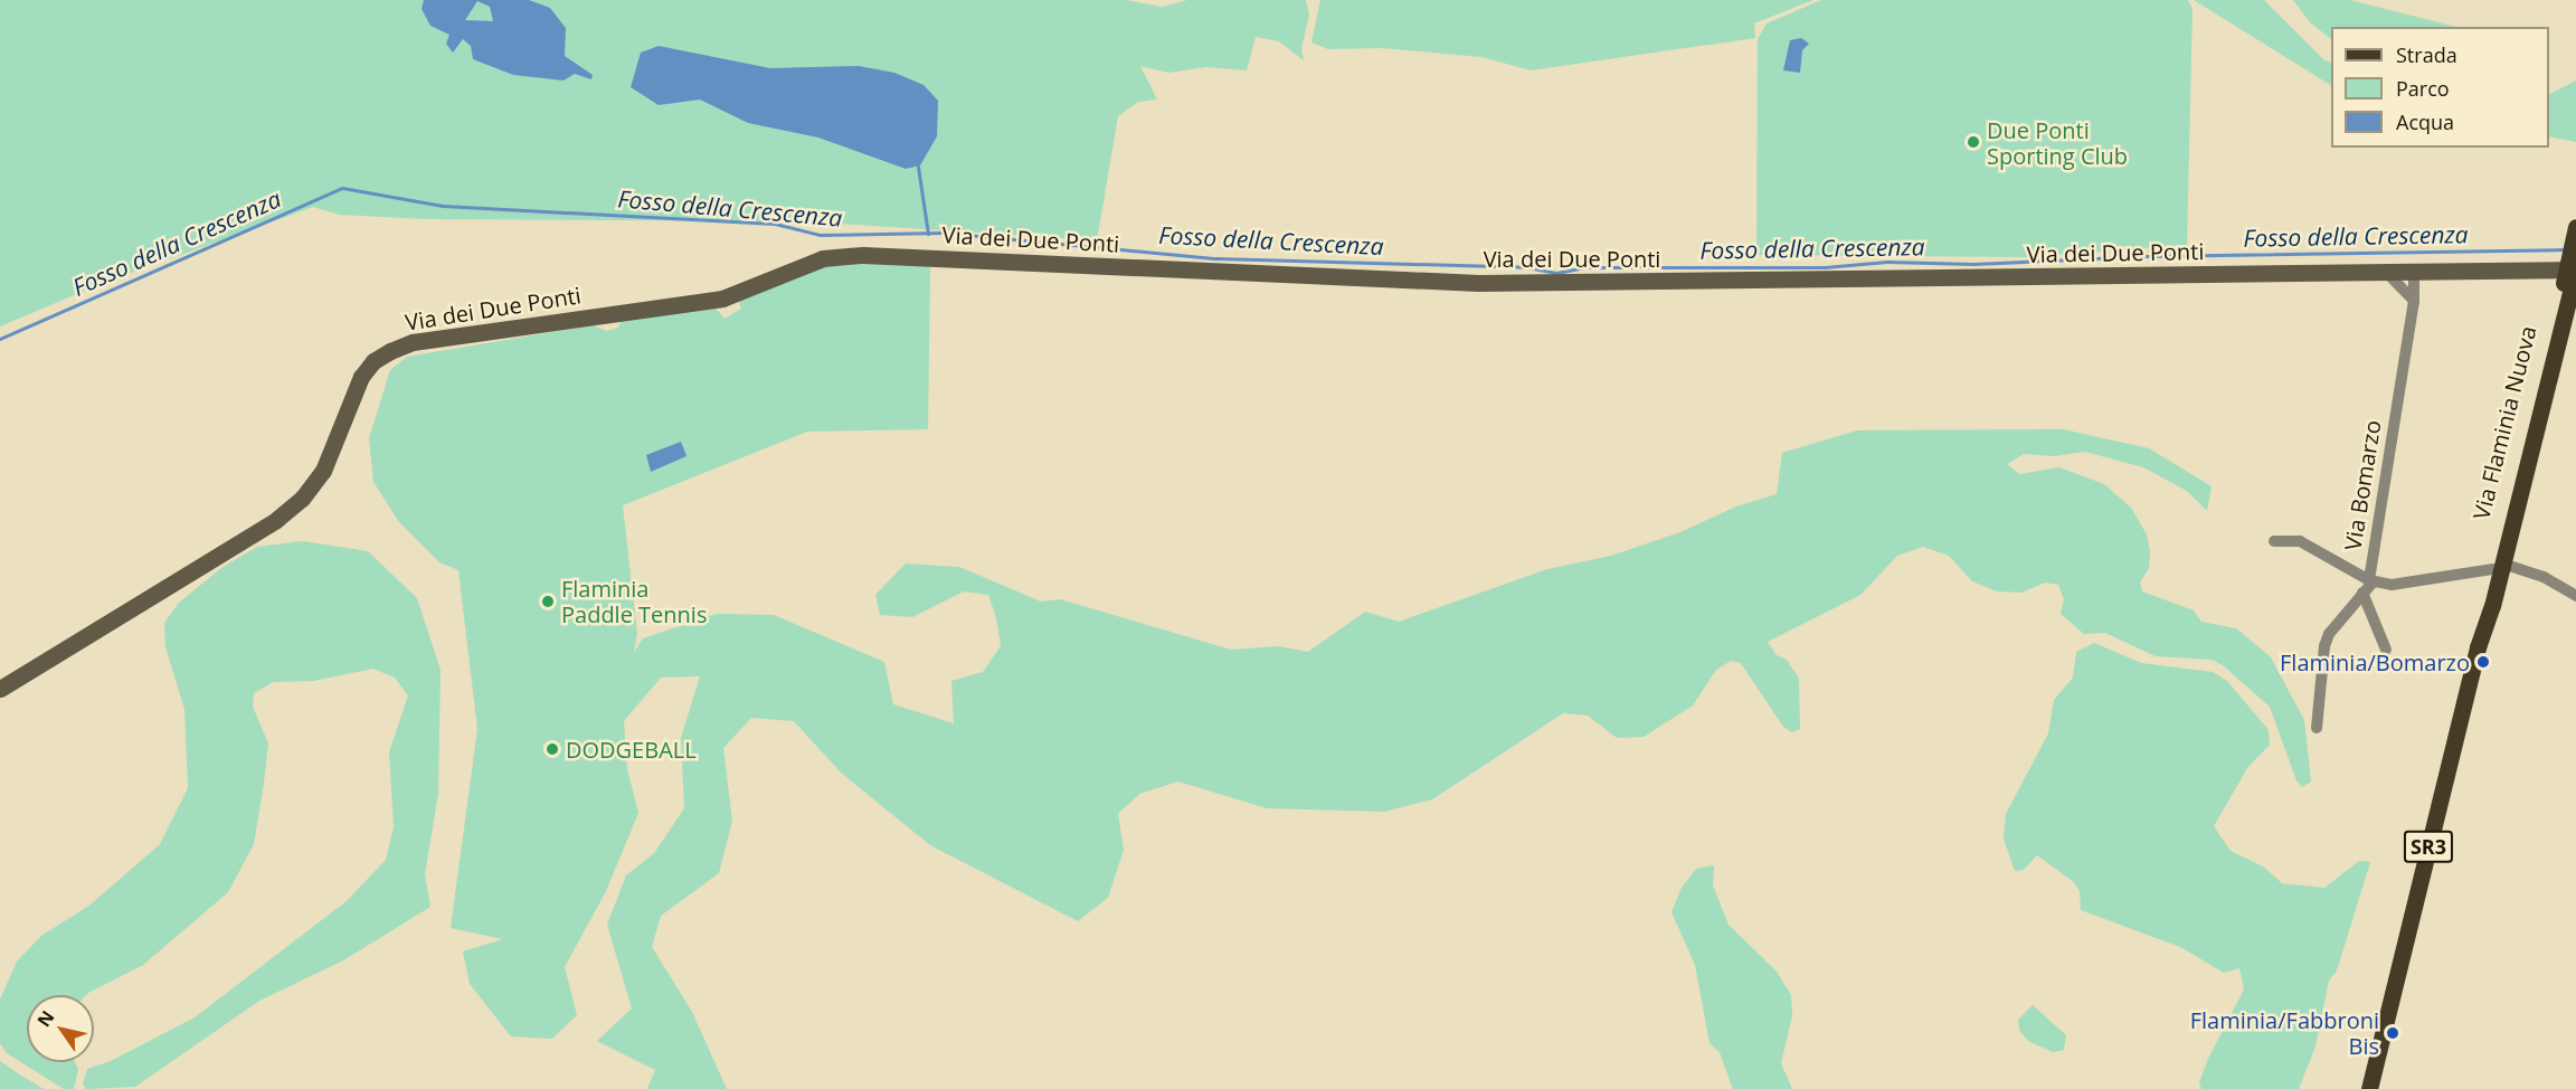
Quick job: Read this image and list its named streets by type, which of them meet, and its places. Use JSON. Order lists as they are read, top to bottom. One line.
{"streets":{"main road":["Via Flaminia Nuova","SR3"],"street":["Via dei Due Ponti","Via Bomarzo"]},"crossings":[["Via dei Due Ponti","Via Flaminia Nuova"],["Via dei Due Ponti","Via Bomarzo"],["Via Flaminia Nuova","Via Bomarzo"]],"water":["Fosso della Crescenza"],"places":["Due Ponti Sporting Club","Flaminia Paddle Tennis","Flaminia/Bomarzo","DODGEBALL","Flaminia/Fabbroni Bis"],"legend":["Strada","Parco","Acqua"],"north":"top left"}
